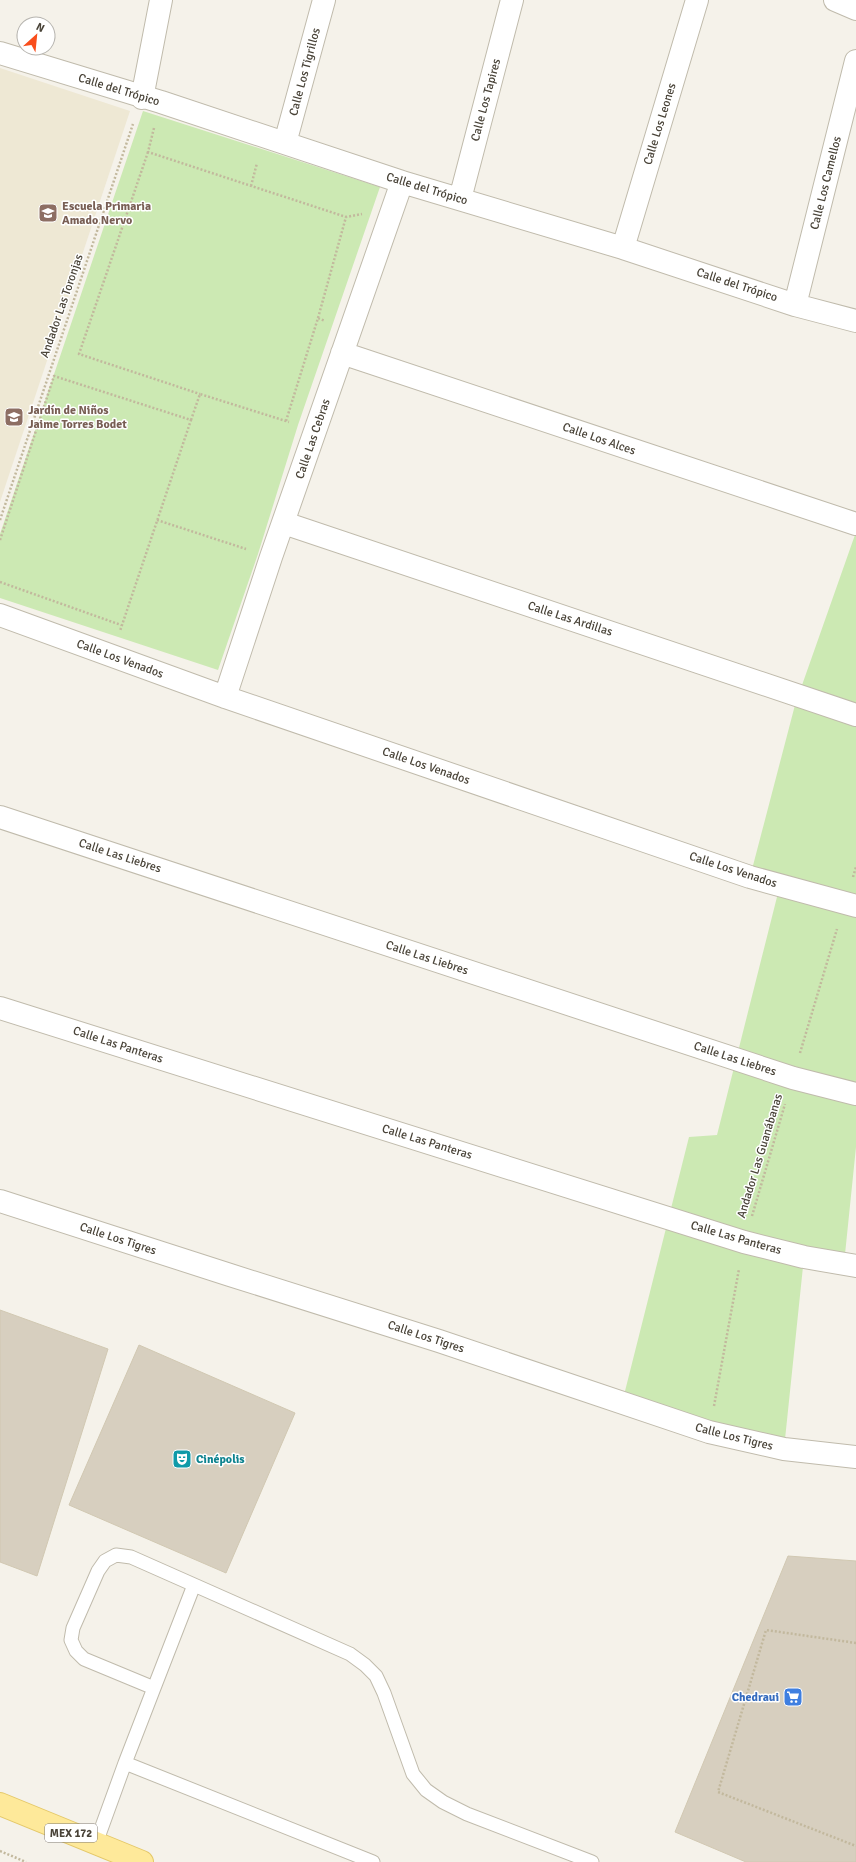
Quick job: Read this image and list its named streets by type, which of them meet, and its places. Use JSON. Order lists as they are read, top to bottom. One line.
{"streets":{"main road":["MEX 172"],"street":["Calle Los Tigrillos","Calle del Trópico","Calle Los Tapires","Calle Los Leones","Calle Los Camellos","Calle Las Cebras","Calle Los Alces","Calle Las Ardillas","Calle Los Venados","Calle Las Liebres","Calle Las Panteras","Calle Los Tigres"],"path":["Andador Las Toronjas","Andador Las Guanábanas"]},"crossings":[["Calle Los Tigrillos","Calle del Trópico"],["Calle del Trópico","Calle Los Tapires"],["Calle del Trópico","Calle Los Leones"],["Calle del Trópico","Calle Los Camellos"],["Calle del Trópico","Andador Las Toronjas"],["Calle del Trópico","Calle Las Cebras"],["Calle Las Cebras","Calle Los Alces"],["Calle Las Cebras","Calle Las Ardillas"],["Calle Las Cebras","Calle Los Venados"],["Calle Los Venados","Andador Las Guanábanas"],["Calle Las Liebres","Andador Las Guanábanas"],["Calle Las Panteras","Andador Las Guanábanas"],["Andador Las Guanábanas","Calle Los Tigres"]],"places":{"school or university":["Escuela Primaria Amado Nervo","Jardín de Niños Jaime Torres Bodet"],"theatre":["Cinépolis"],"supermarket":["Chedraui"]},"north":"top right"}
